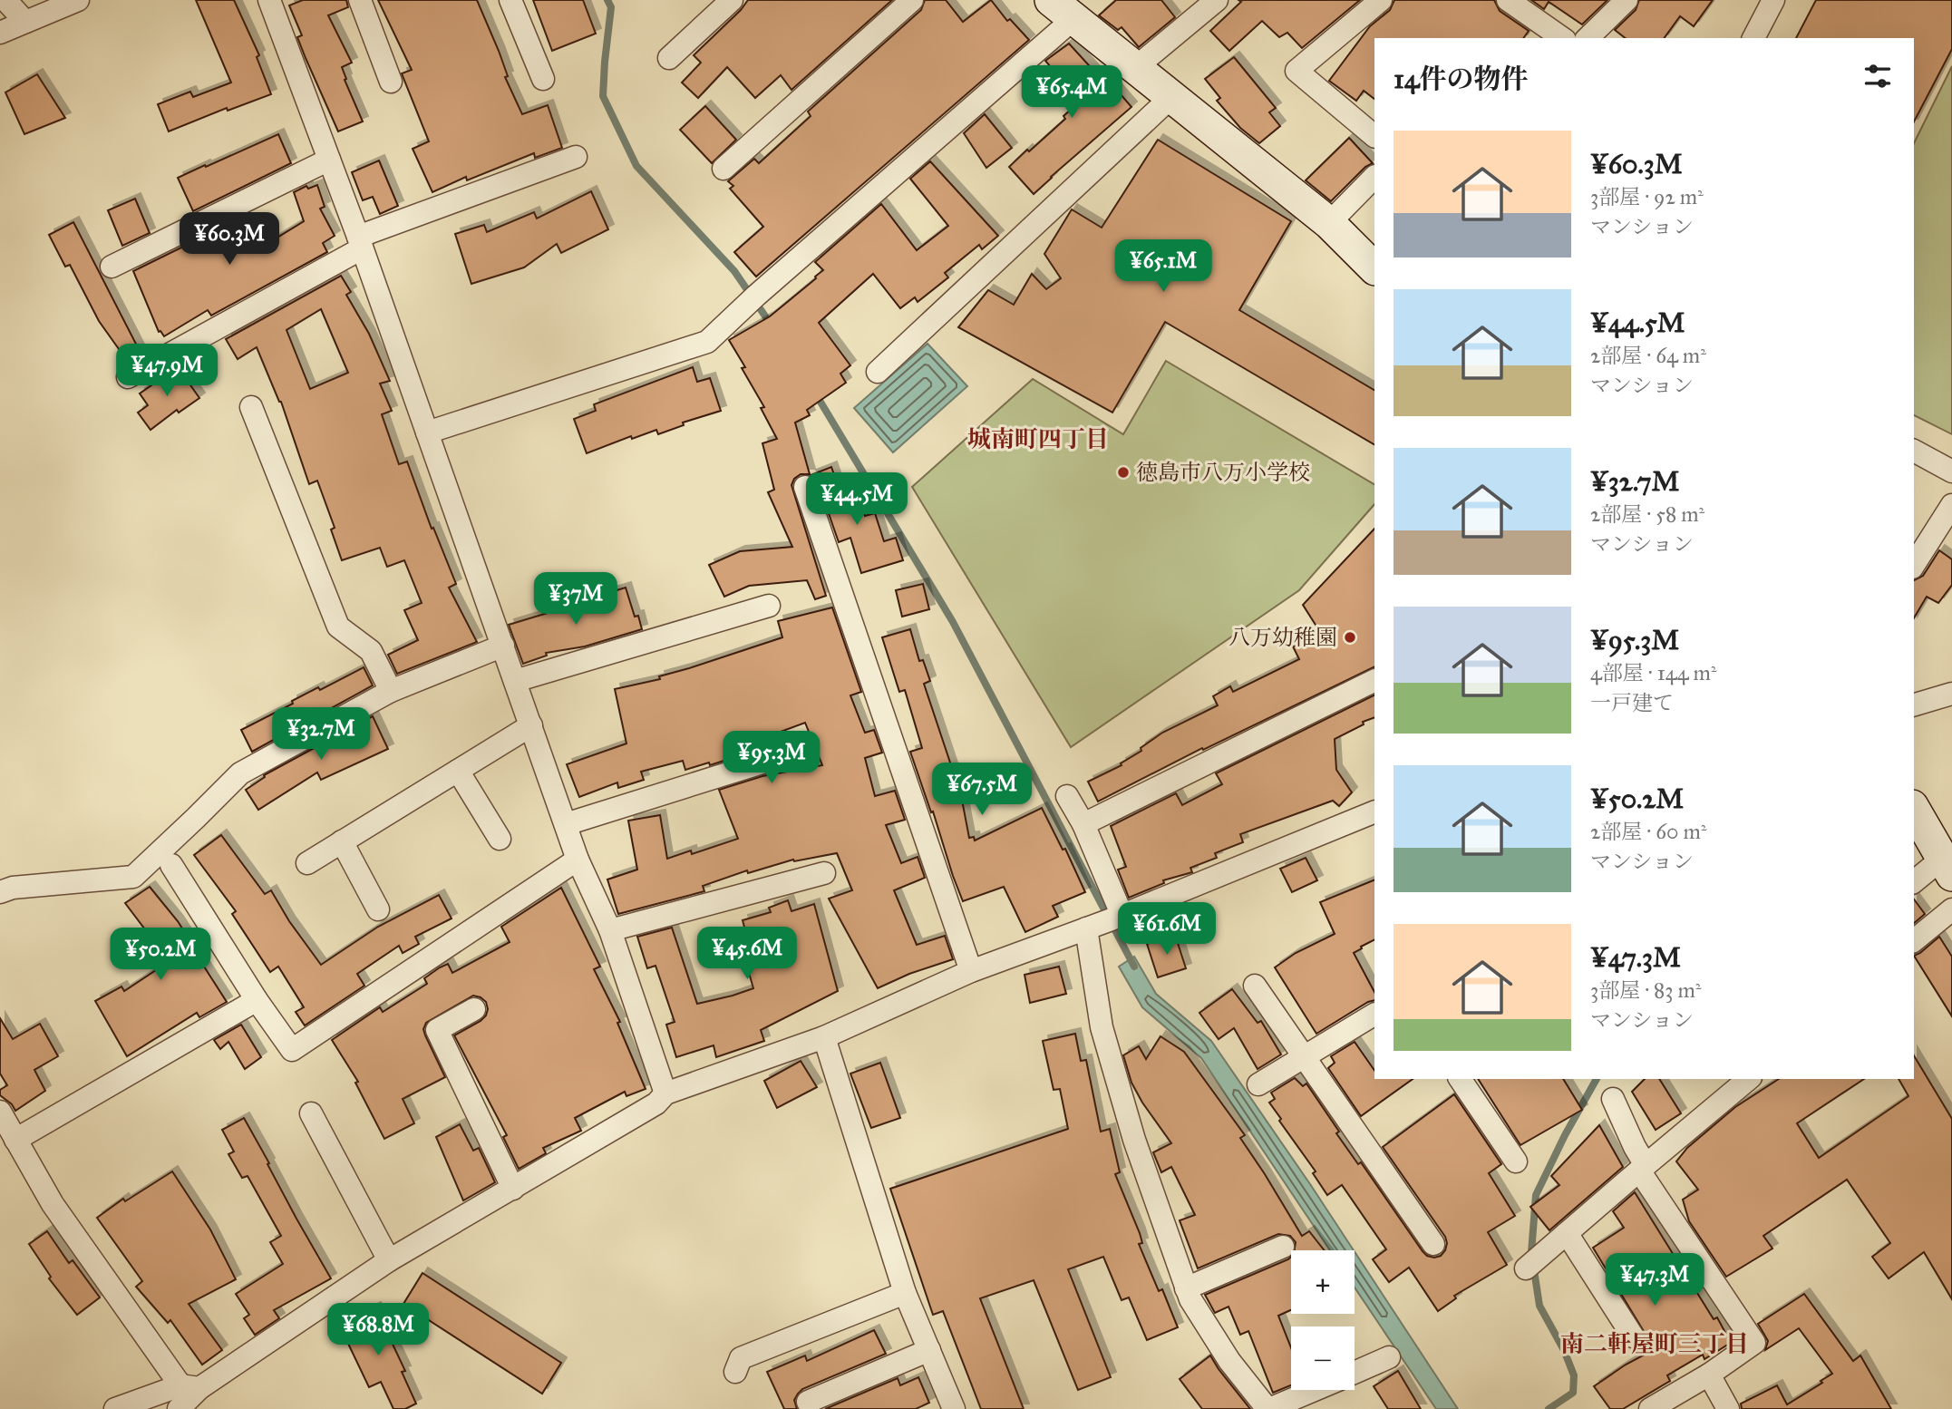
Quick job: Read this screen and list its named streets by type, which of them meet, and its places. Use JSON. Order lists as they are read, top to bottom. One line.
{"districts":["城南町四丁目","南二軒屋町三丁目"],"places":["徳島市八万小学校","八万幼稚園"],"page":{"heading":"14件の物件","price":["¥65.4M","¥60.3M","¥65.1M","¥47.9M","¥44.5M","¥37M","¥32.7M","¥95.3M","¥67.5M","¥61.6M","¥45.6M","¥50.2M","¥47.3M","¥68.8M"],"list":[{"name":"¥60.3M","note":"3部屋 · 92 m² · マンション"},{"name":"¥44.5M","note":"2部屋 · 64 m² · マンション"},{"name":"¥32.7M","note":"2部屋 · 58 m² · マンション"},{"name":"¥95.3M","note":"4部屋 · 144 m² · 一戸建て"},{"name":"¥50.2M","note":"2部屋 · 60 m² · マンション"},{"name":"¥47.3M","note":"3部屋 · 83 m² · マンション"}],"map_buttons":["+","−"]}}
